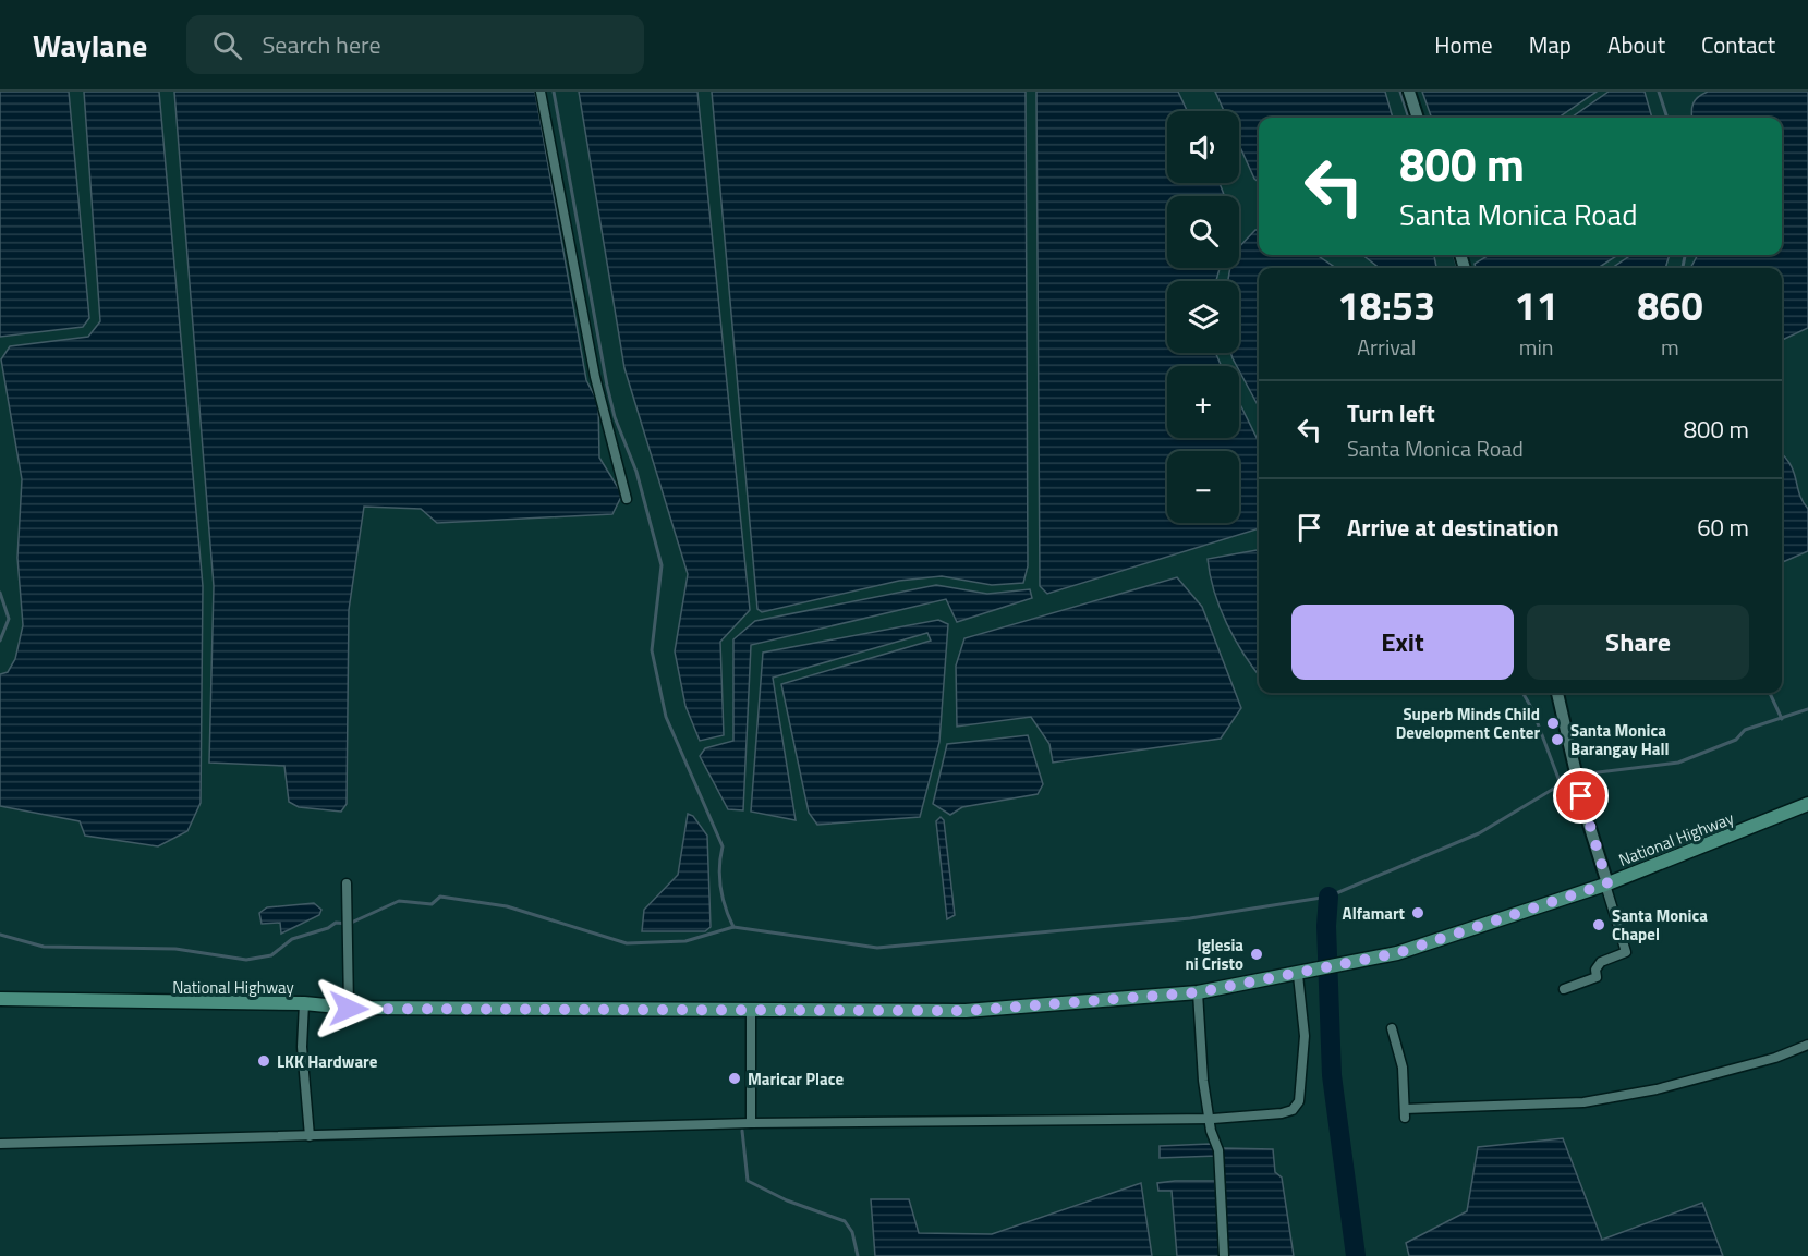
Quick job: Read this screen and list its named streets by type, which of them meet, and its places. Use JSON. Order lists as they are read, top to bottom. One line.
{"streets":{"main road":["National Highway"]},"places":["Superb Minds Child Development Center","Santa Monica Barangay Hall","Alfamart","Santa Monica Chapel","Iglesia ni Cristo","LKK Hardware","Maricar Place"],"page":{"header":"Waylane","search":"Search here","nav":["Home","Map","About","Contact"],"map_buttons":["+","−"],"turn":["800 m","Santa Monica Road"],"eta":["18:53","Arrival","11","min","860","m"],"list":[{"name":"Turn left","note":"Santa Monica Road","value":"800 m"},{"name":"Arrive at destination","value":"60 m"}],"buttons":["Exit","Share"]}}
